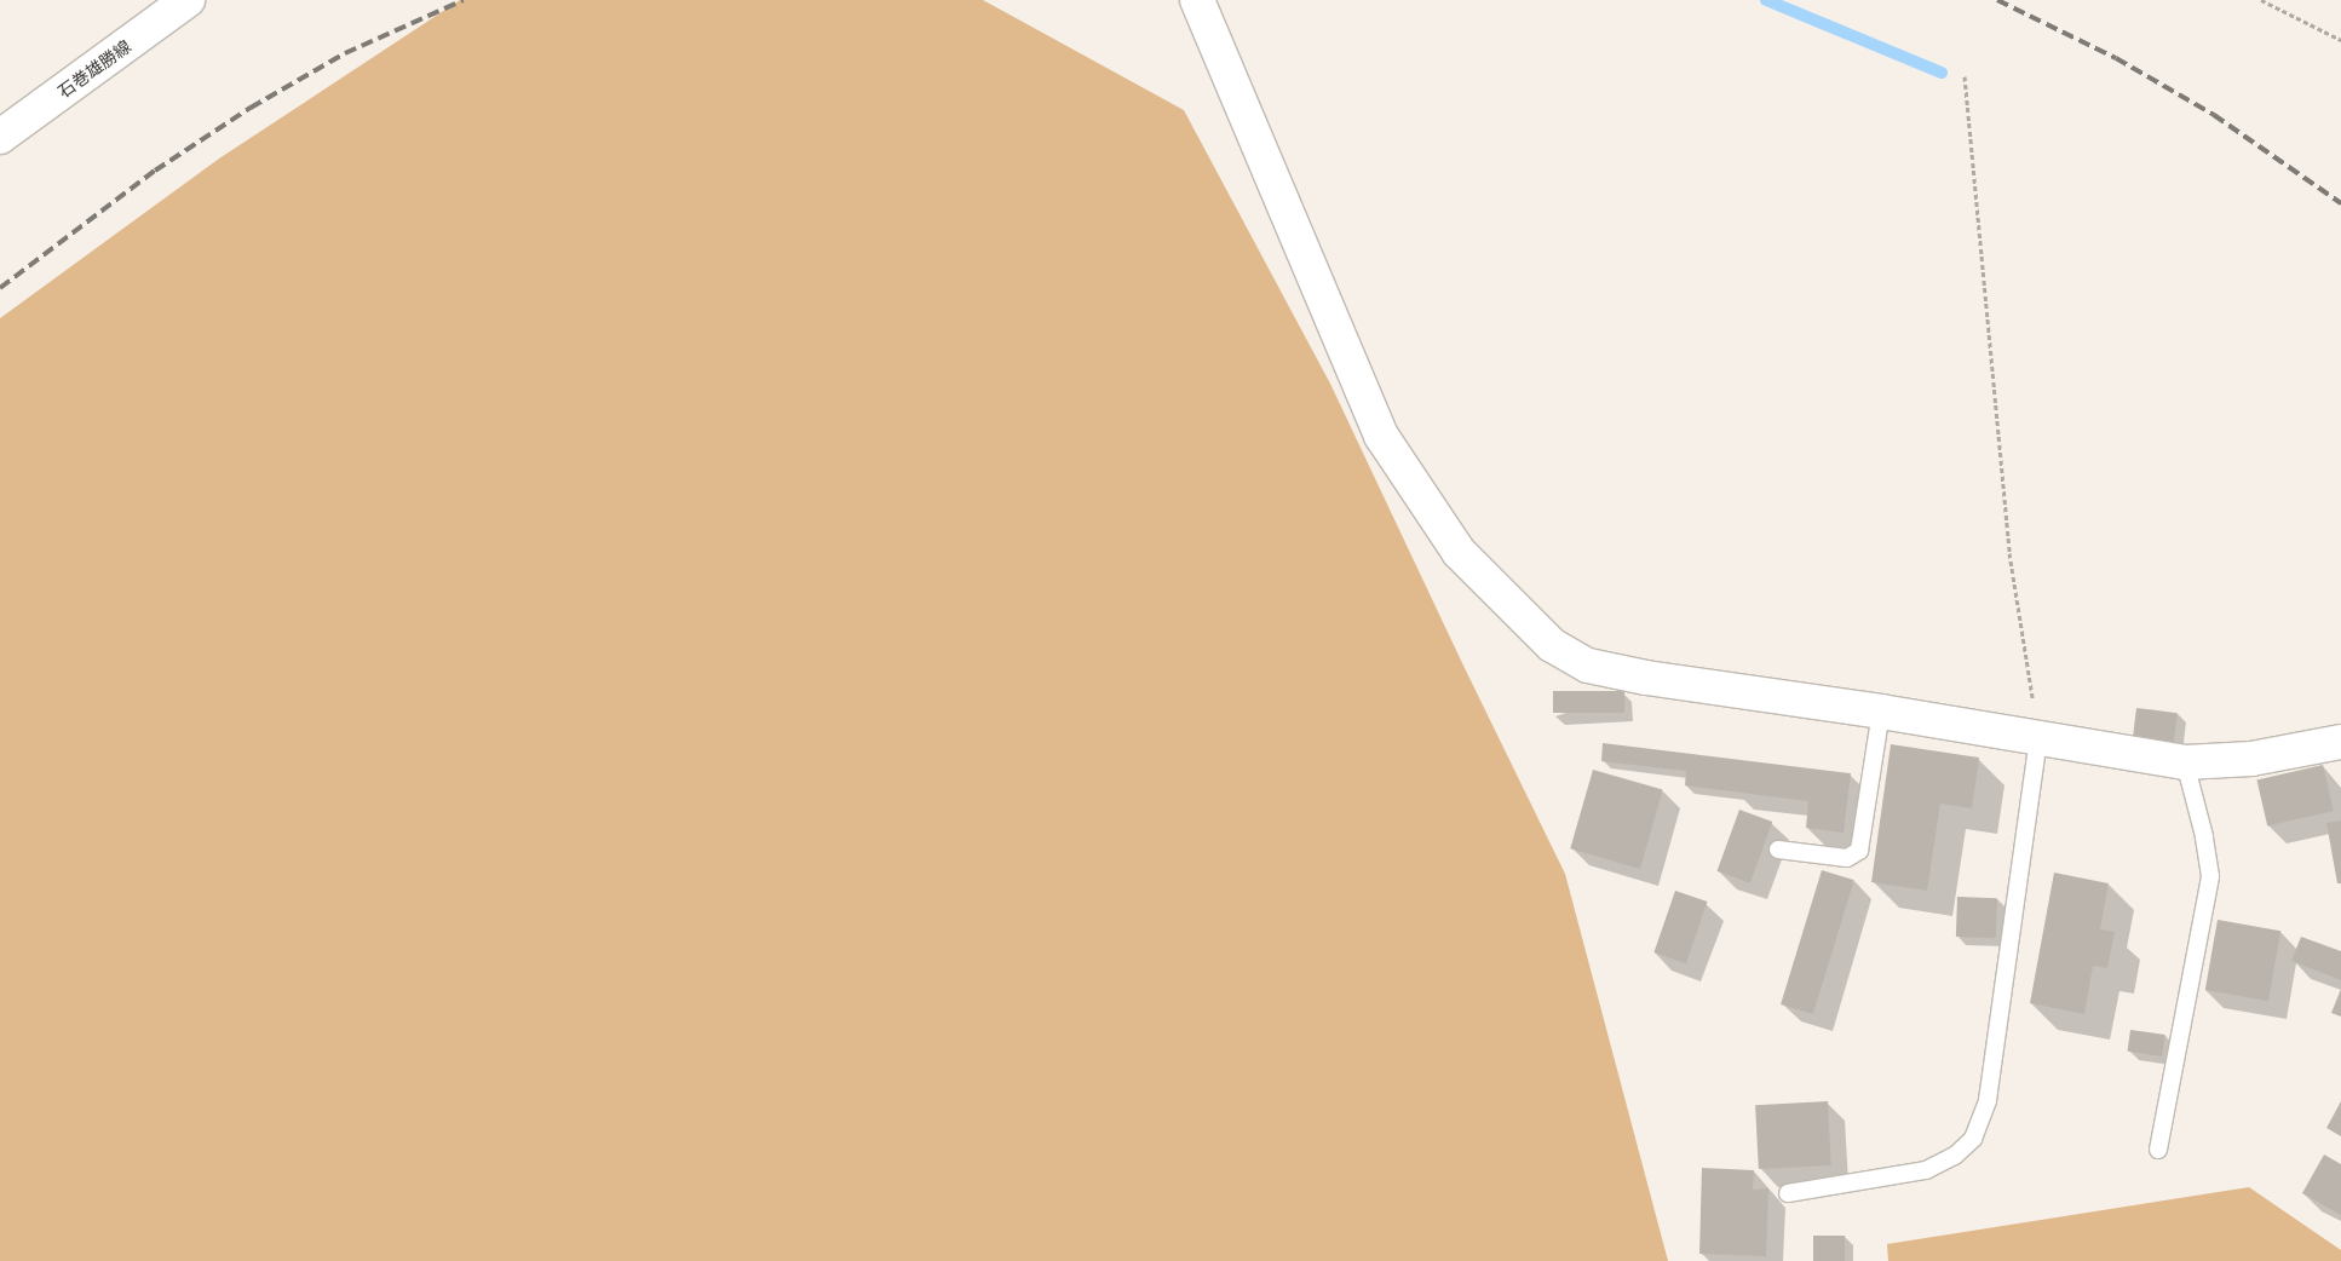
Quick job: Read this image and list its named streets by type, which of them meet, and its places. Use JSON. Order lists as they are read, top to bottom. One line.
{"streets":{"street":["石巻雄勝線"]}}
